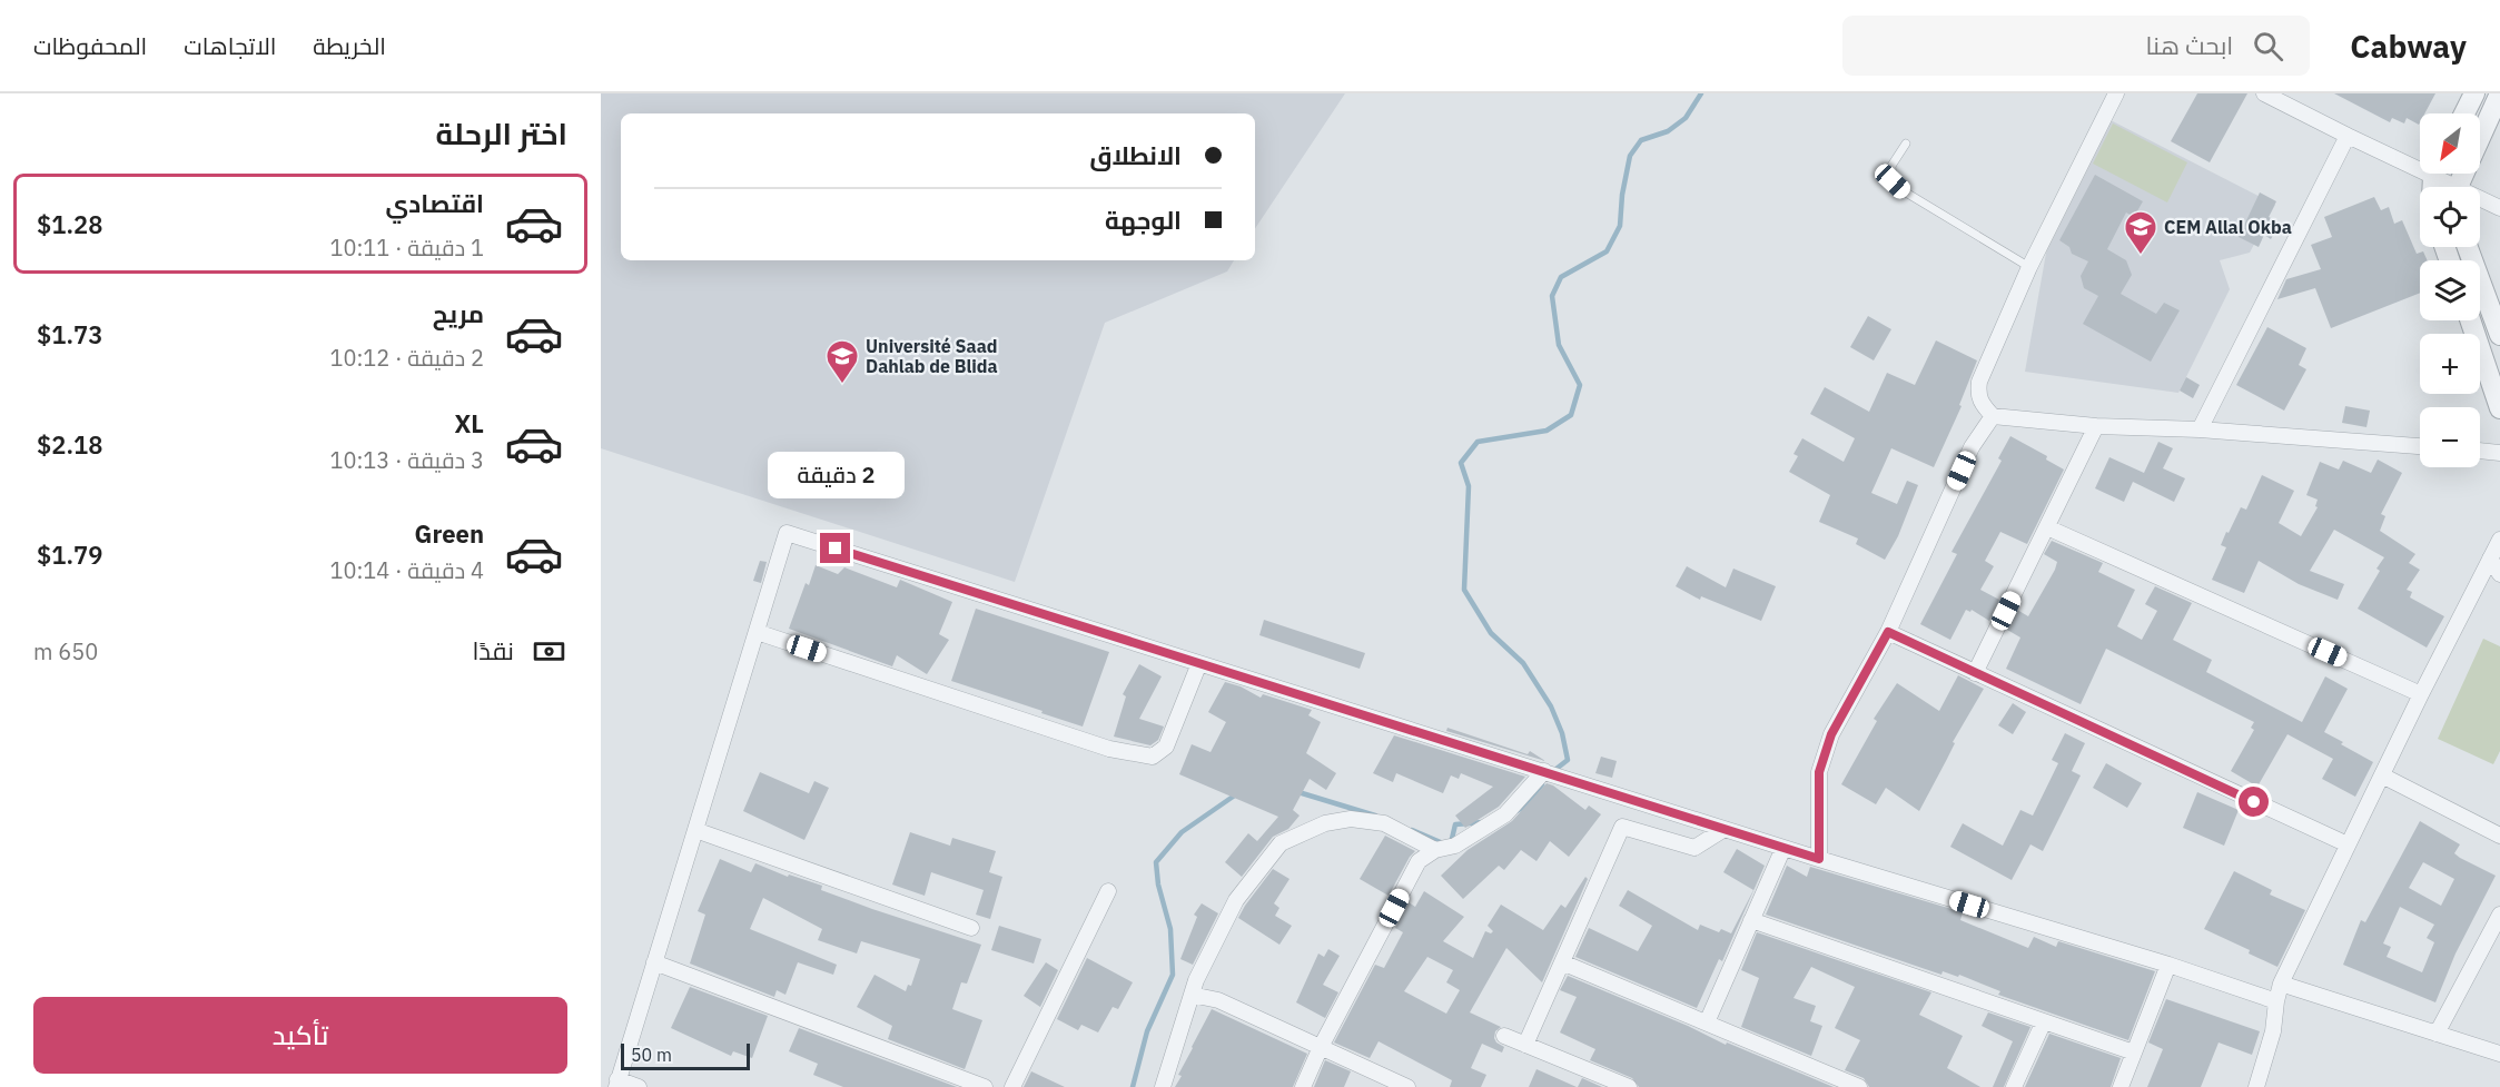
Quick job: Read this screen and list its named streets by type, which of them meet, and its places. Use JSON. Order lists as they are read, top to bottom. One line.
{"places":{"school or university":["CEM Allal Okba","Université Saad Dahlab de Blida"]},"scale_bar":"50 m","north":"bottom left","page":{"header":"Cabway","search":"ابحث هنا","nav":["الخريطة","الاتجاهات","المحفوظات"],"heading":"اختر الرحلة","map_buttons":["+","−"],"banner":["الانطلاق","الوجهة"],"list":[{"name":"اقتصادي","note":"1 دقيقة · 10:11","value":"$1.28"},{"name":"مريح","note":"2 دقيقة · 10:12","value":"$1.73"},{"name":"XL","note":"3 دقيقة · 10:13","value":"$2.18"},{"name":"Green","note":"4 دقيقة · 10:14","value":"$1.79"}],"bubble":"2 دقيقة","pay":["نقدًا","650 m"],"buttons":"تأكيد","scale":"50 m"}}
